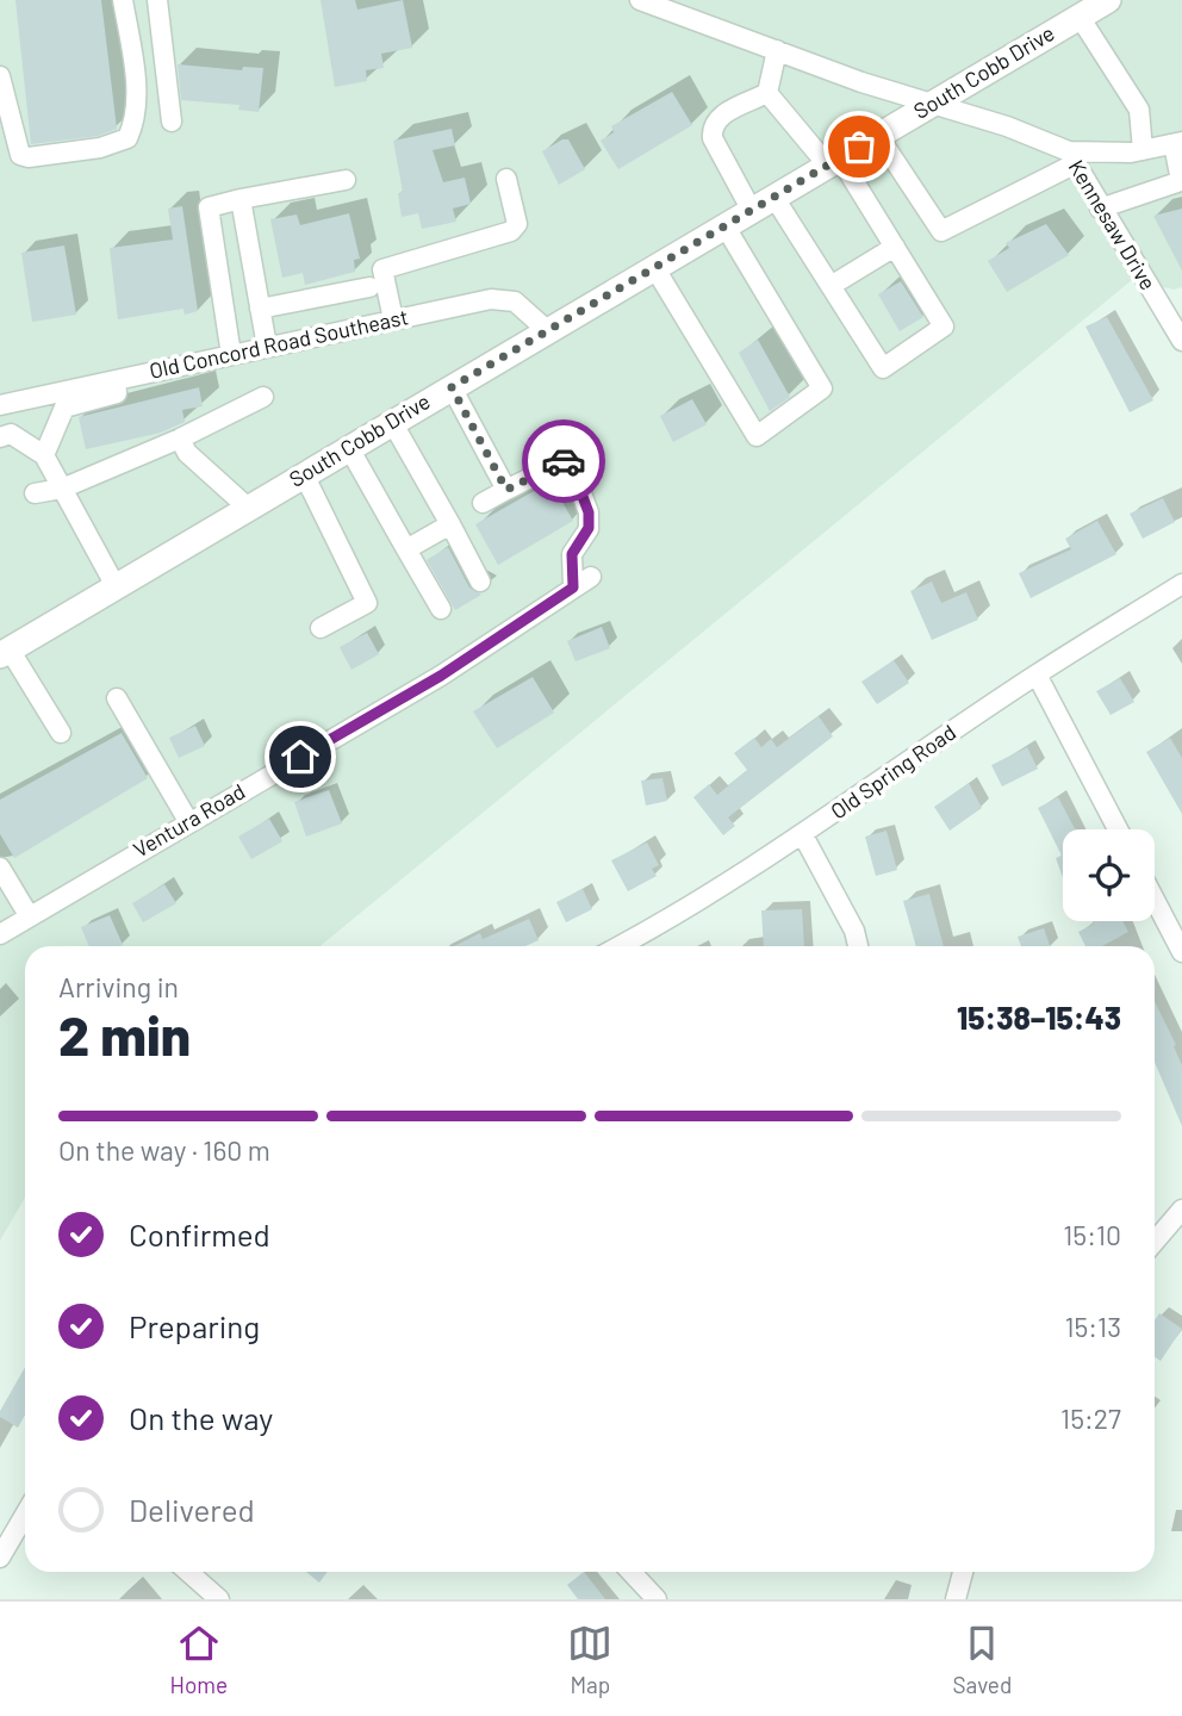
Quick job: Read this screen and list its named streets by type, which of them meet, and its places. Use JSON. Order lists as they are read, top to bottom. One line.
{"streets":{"main road":["South Cobb Drive"],"street":["Kennesaw Drive","Old Concord Road Southeast","Old Spring Road","Ventura Road"]},"crossings":[["South Cobb Drive","Old Concord Road Southeast"]],"page":{"heading":["2 min","Arriving in","15:38–15:43"],"bar":"On the way · 160 m","list":[["Confirmed","15:10"],["Preparing","15:13"],["On the way","15:27"],"Delivered"],"tabs":["Home","Map","Saved"]}}
